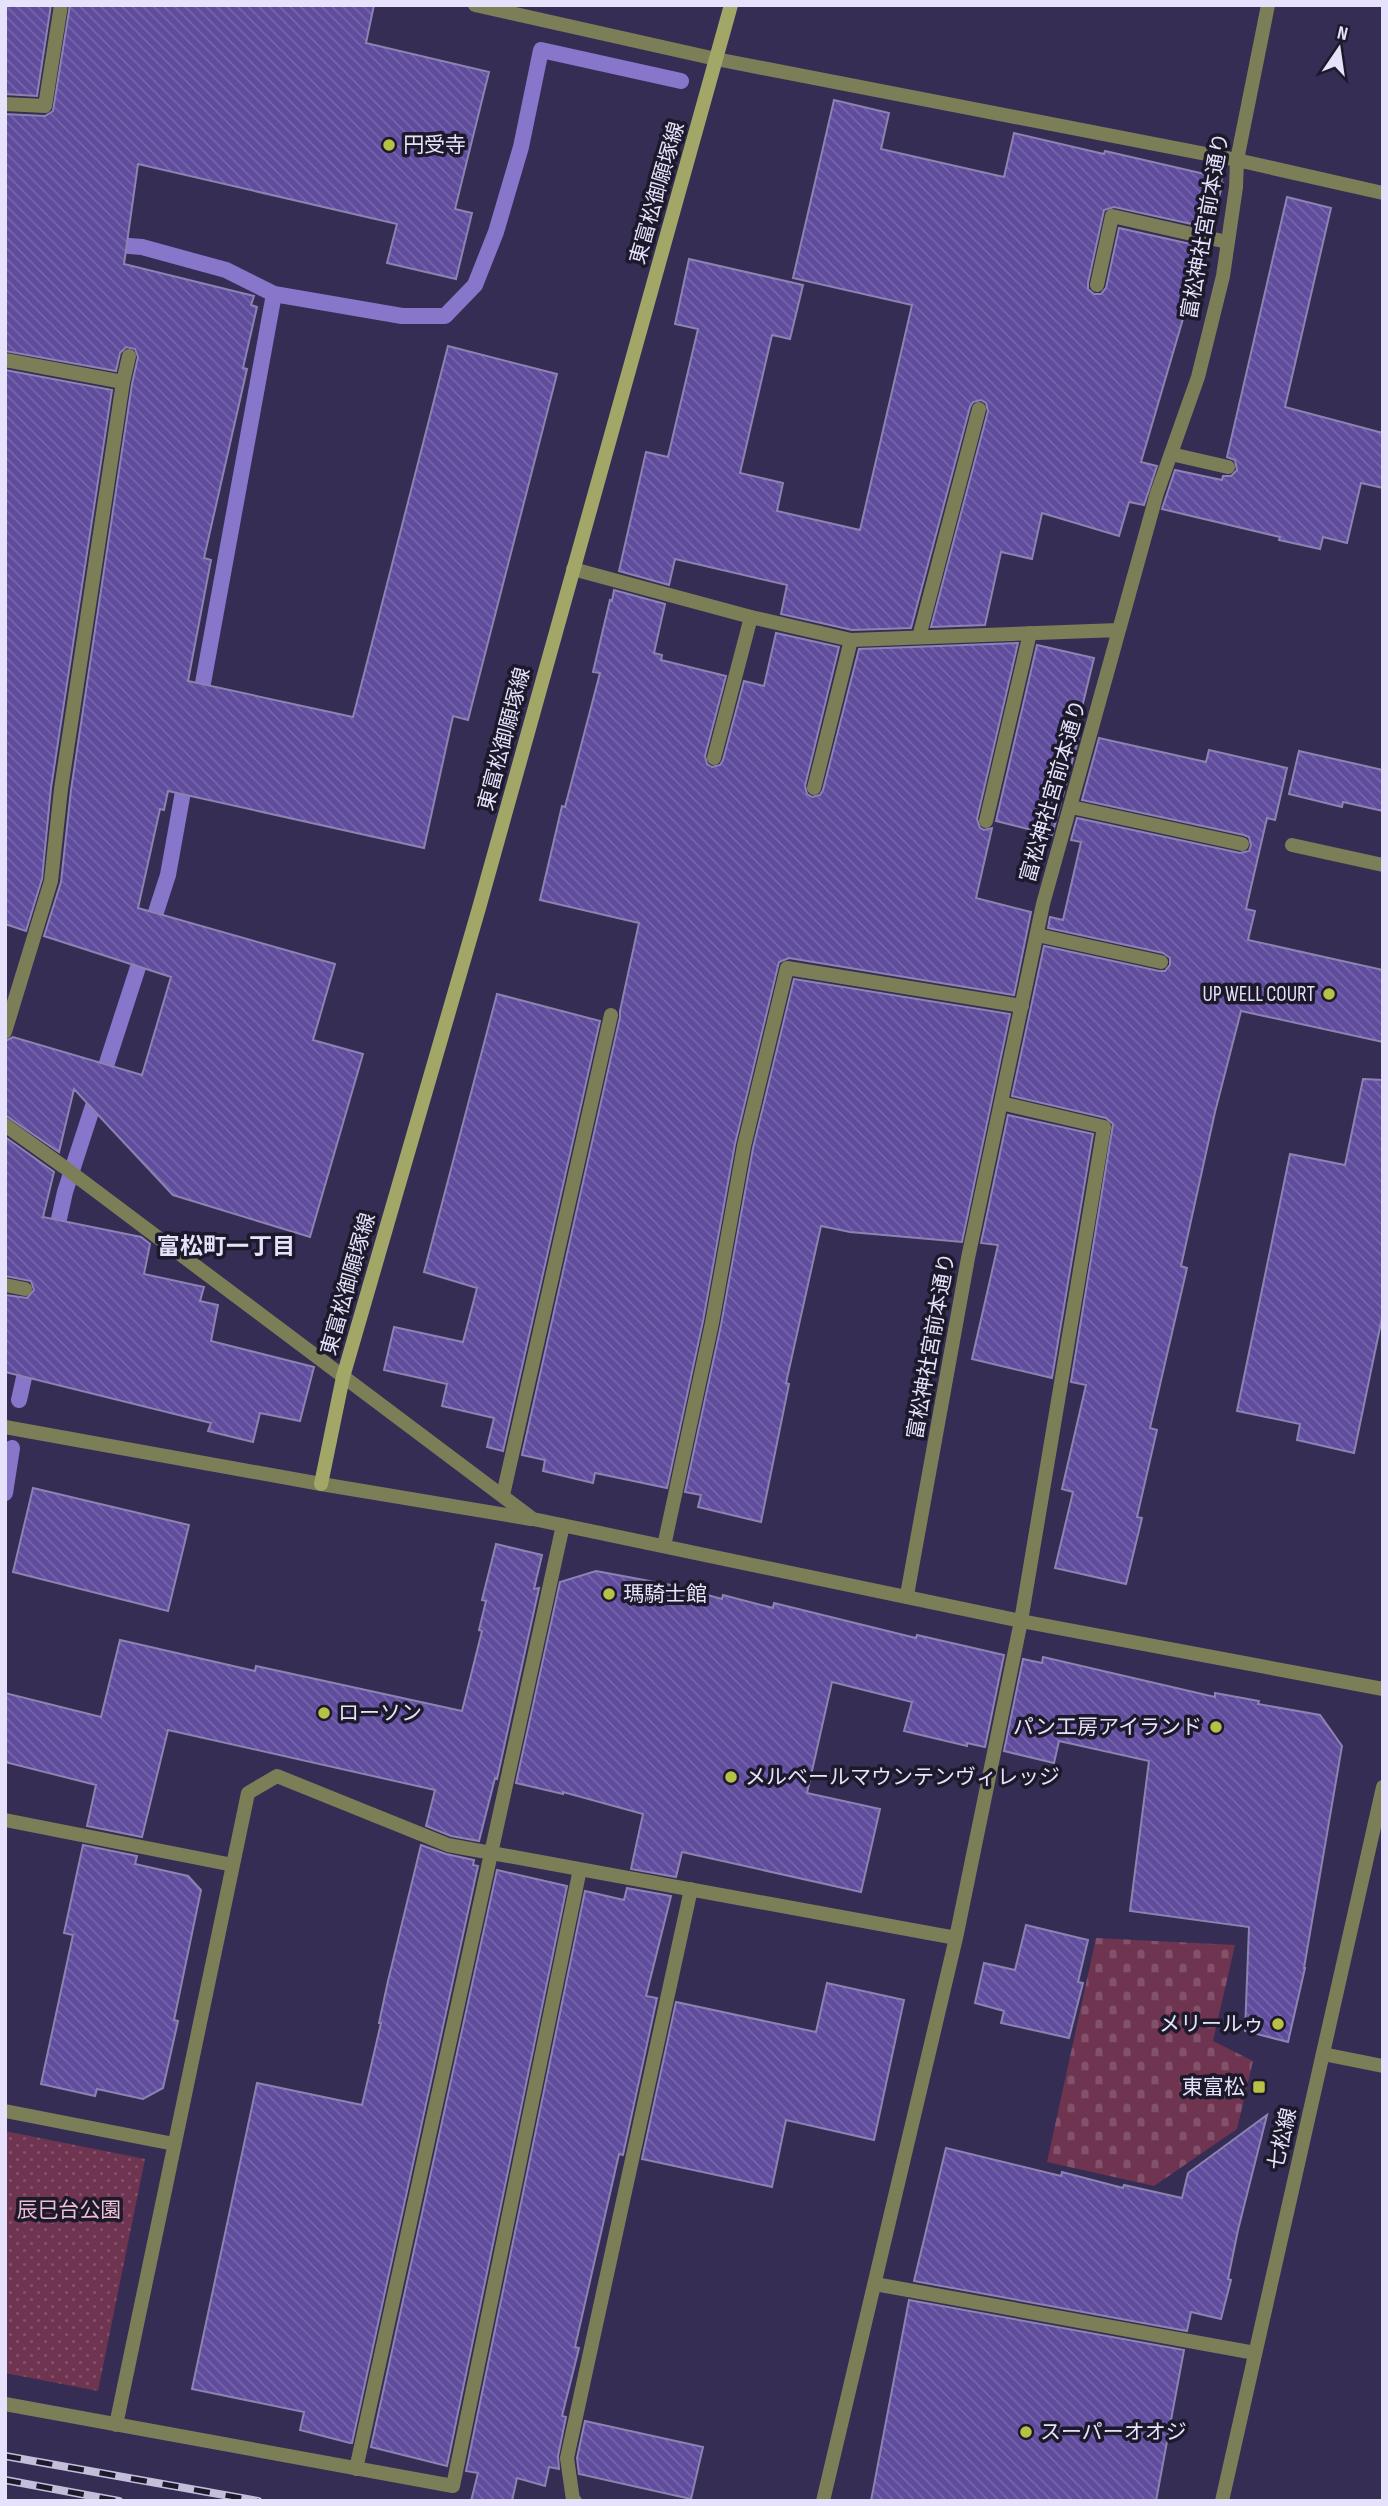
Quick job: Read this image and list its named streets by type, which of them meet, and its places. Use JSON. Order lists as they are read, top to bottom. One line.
{"streets":{"main road":["東富松御願塚線"],"street":["富松神社宮前本通り","七松線"]},"districts":["富松町一丁目"],"parks":["辰巳台公園"],"places":{"other":["円受寺","UP WELL COURT","瑪騎士館","ローソン","パン工房アイランド","メルベールマウンテンヴィレッジ","メリールゥ","スーパーオオジ"],"transit":["東富松"]},"north":"top"}
